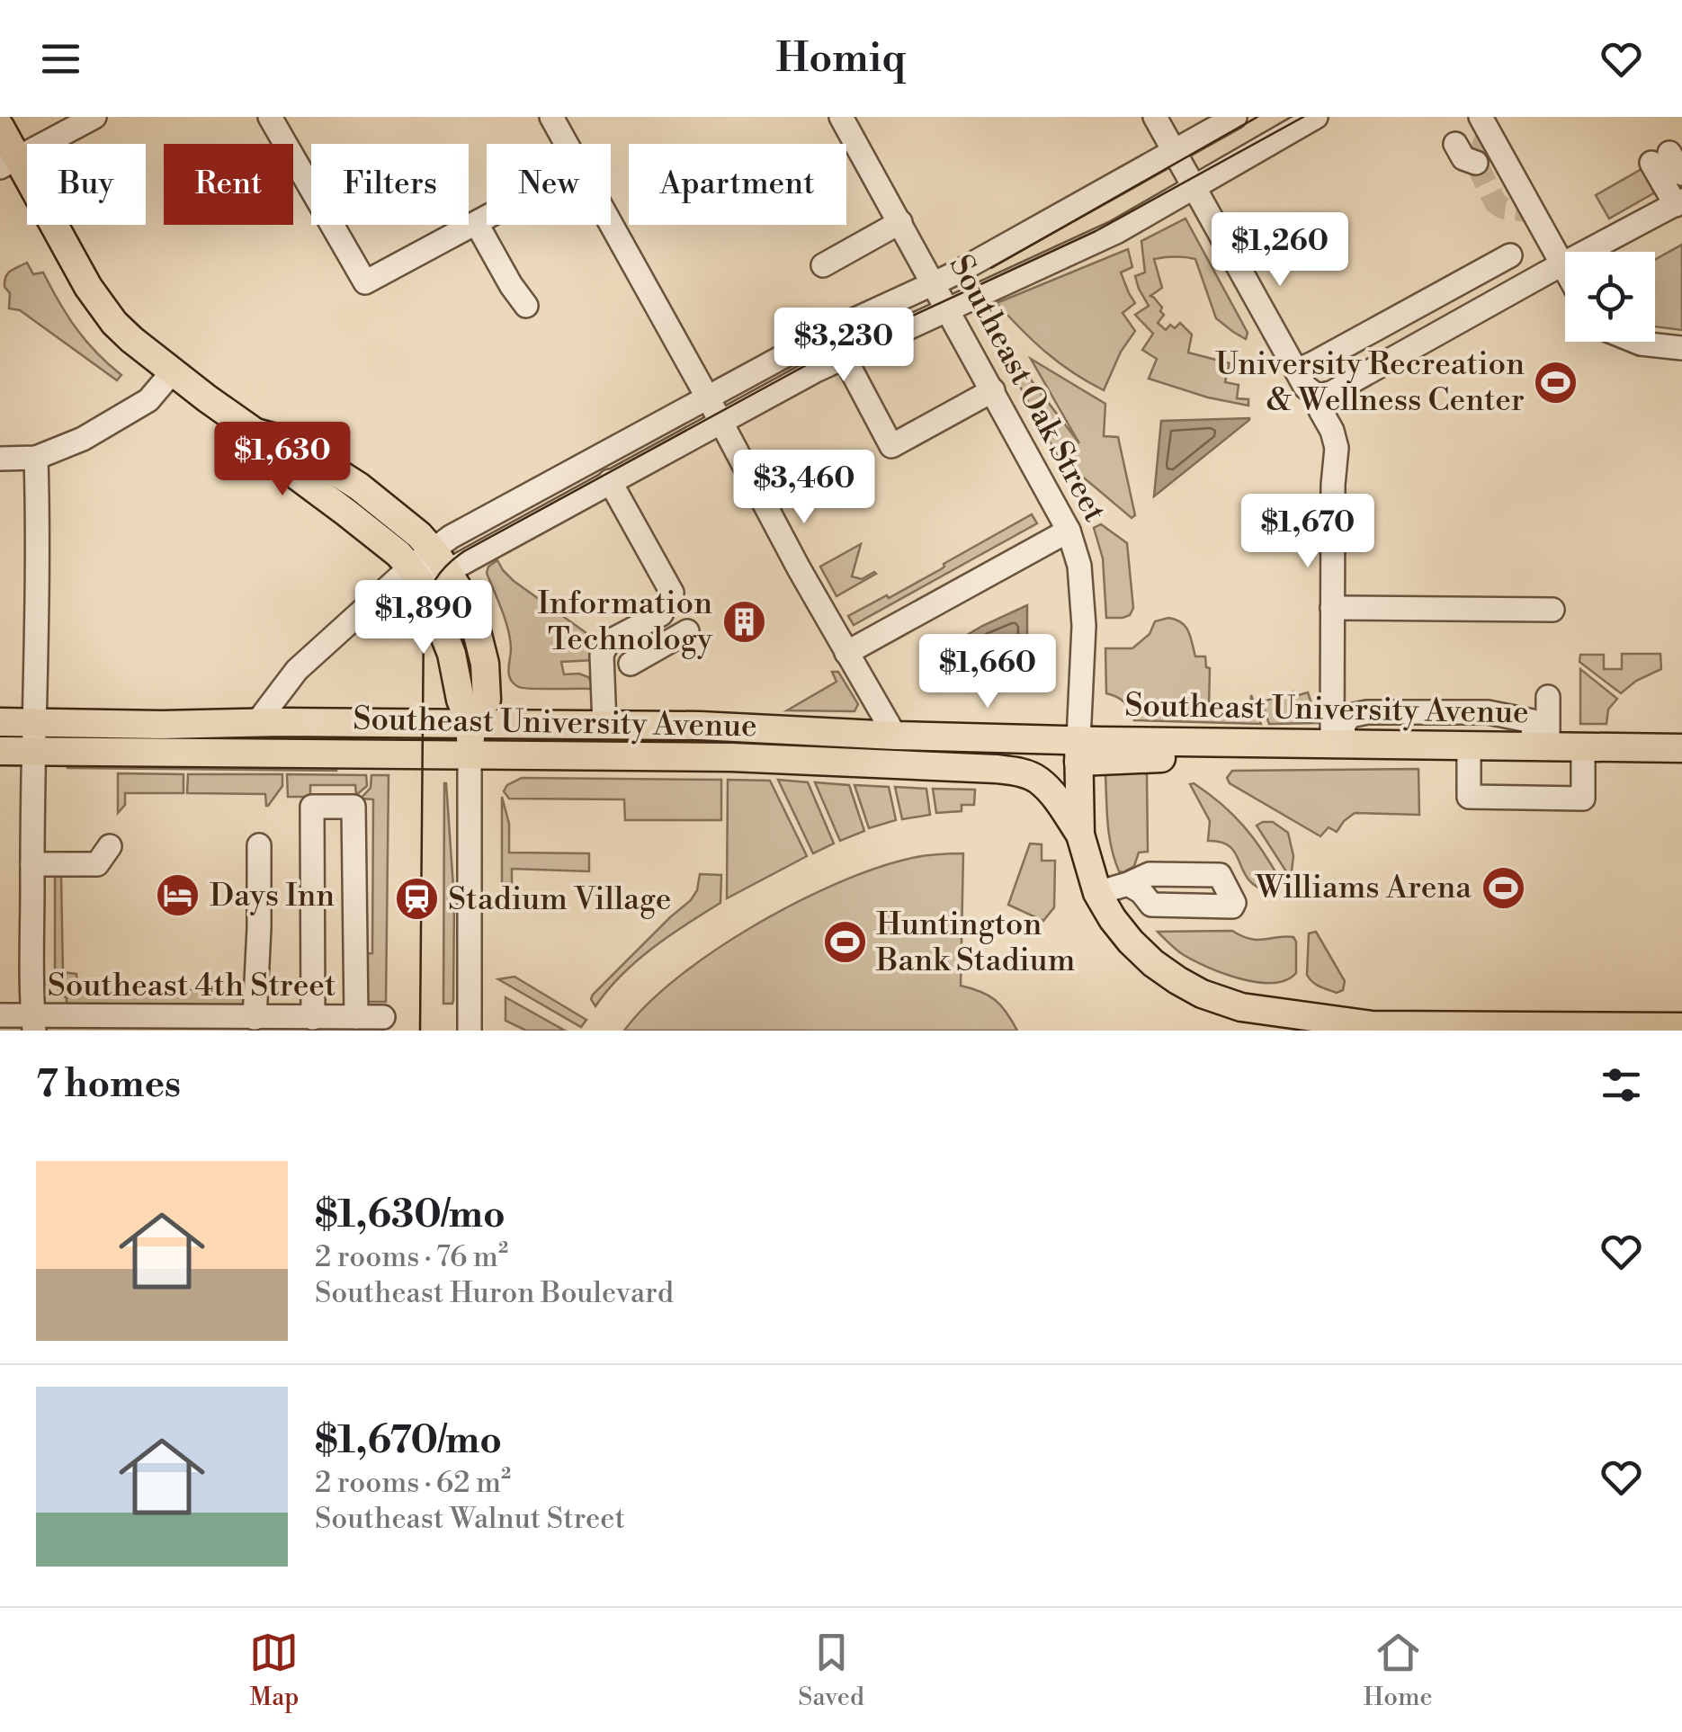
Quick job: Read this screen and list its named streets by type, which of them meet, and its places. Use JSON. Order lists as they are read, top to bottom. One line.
{"streets":{"main road":["Southeast Oak Street","Southeast University Avenue"],"street":["Southeast 4th Street"]},"crossings":[["Southeast Oak Street","Southeast University Avenue"]],"places":{"sports":["University Recreation & Wellness Center","Williams Arena","Huntington Bank Stadium"],"building":["Information Technology"],"hotel":["Days Inn"],"station":["Stadium Village"]},"page":{"header":"Homiq","chip":["Buy","Rent","Filters","New","Apartment"],"price":["$1,260","$3,230","$1,630","$3,460","$1,670","$1,890","$1,660"],"heading":"7 homes","list":[{"name":"$1,630/mo","note":"2 rooms · 76 m² · Southeast Huron Boulevard"},{"name":"$1,670/mo","note":"2 rooms · 62 m² · Southeast Walnut Street"}],"tabs":["Map","Saved","Home"]}}
